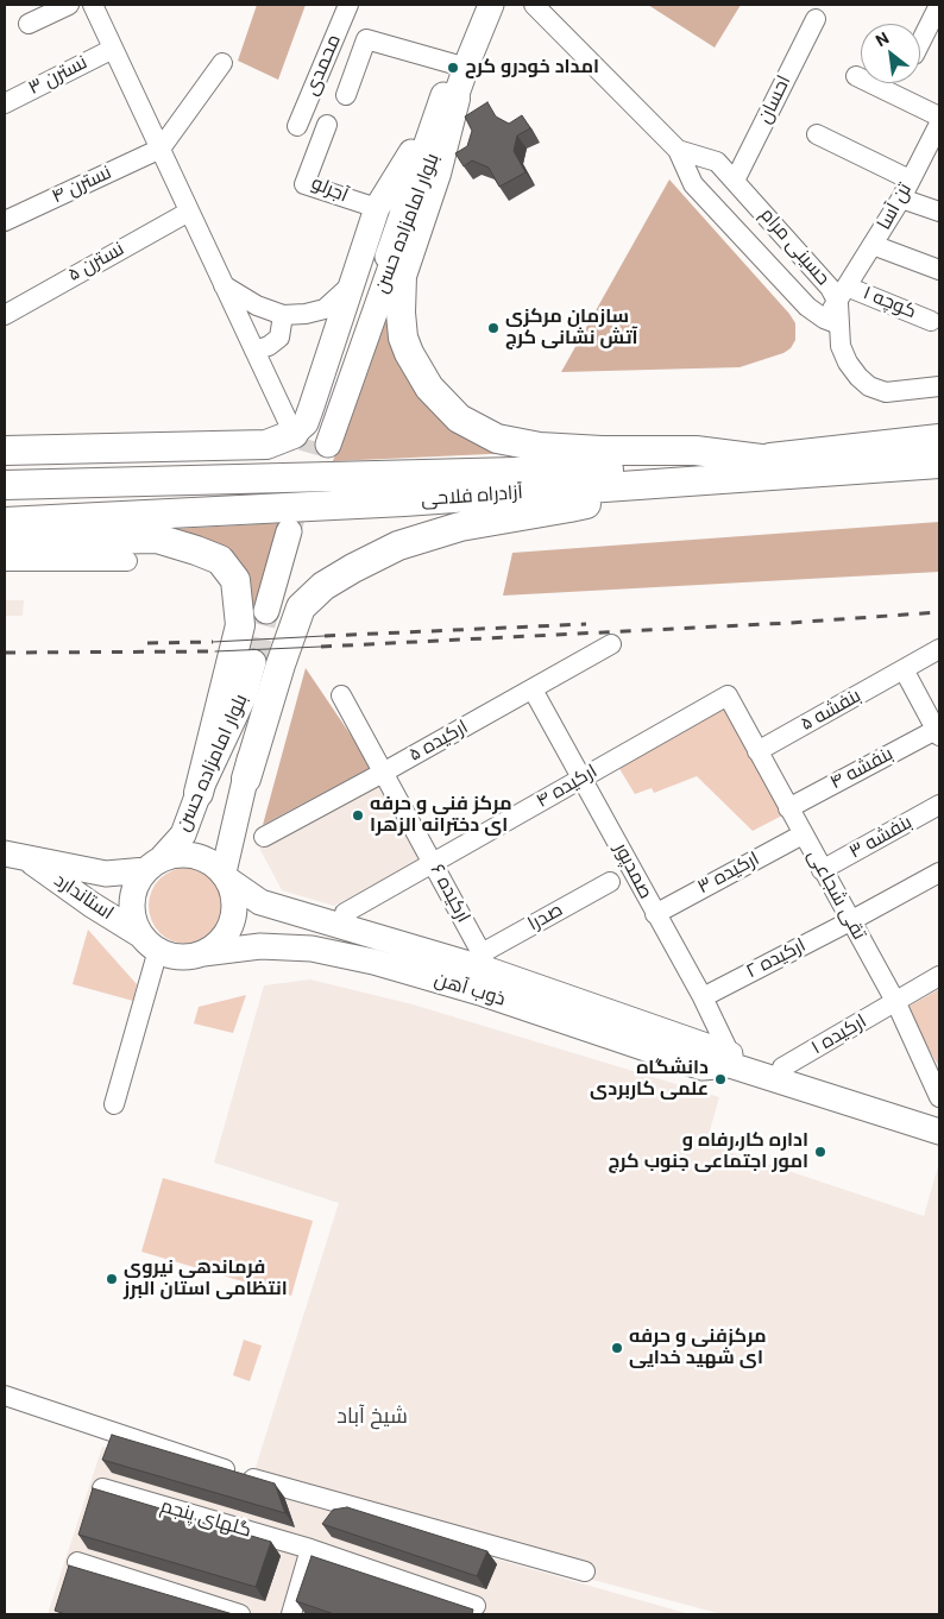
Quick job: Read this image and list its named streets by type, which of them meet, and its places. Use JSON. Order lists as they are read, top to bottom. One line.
{"streets":{"highway":["آزادراه فلاحی"],"main road":["بلوار امامزاده حسن","استاندارد","ذوب آهن"],"street":["محمدی","نسترن ۳","احسان","نسترن ۴","آجرلو","تن آسا","حسینی مرام","نسترن ۵","کوچه ۱","بنفشه ۵","ارکیده ۵","بنفشه ۴","ارکیده ۴","بنفشه ۳","صمدپور","ارکیده ۳","ارکیده ۶","تقی شجاعی","صدرا","ارکیده ۲","ارکیده ۱","گلهای پنجم"]},"crossings":[["احسان","حسینی مرام"],["تن آسا","حسینی مرام"],["تن آسا","کوچه ۱"],["بلوار امامزاده حسن","استاندارد"],["بلوار امامزاده حسن","ذوب آهن"],["حسینی مرام","کوچه ۱"],["بنفشه ۵","تقی شجاعی"],["ارکیده ۵","صمدپور"],["ارکیده ۵","ارکیده ۶"],["بنفشه ۴","تقی شجاعی"],["ارکیده ۴","صمدپور"],["ارکیده ۴","ارکیده ۶"],["ارکیده ۴","تقی شجاعی"],["بنفشه ۳","تقی شجاعی"],["صمدپور","ارکیده ۳"],["صمدپور","ارکیده ۲"],["صمدپور","ذوب آهن"],["ارکیده ۳","تقی شجاعی"],["ارکیده ۶","صدرا"],["ارکیده ۶","ذوب آهن"],["تقی شجاعی","ارکیده ۲"],["تقی شجاعی","ارکیده ۱"],["استاندارد","ذوب آهن"],["صدرا","ذوب آهن"]],"districts":["شیخ آباد"],"places":["امداد خودرو کرح","سازمان مرکزی آتش نشانی کرج","مرکز فنی و حرفه ای دخترانه الزهرا","دانشگاه علمی کاربردی","اداره کار،رفاه و امور اجتماعی جنوب کرج","فرماندهی نیروی انتظامی استان البرز","مرکزفنی و حرفه ای شهید خدایی"],"north":"top left"}
